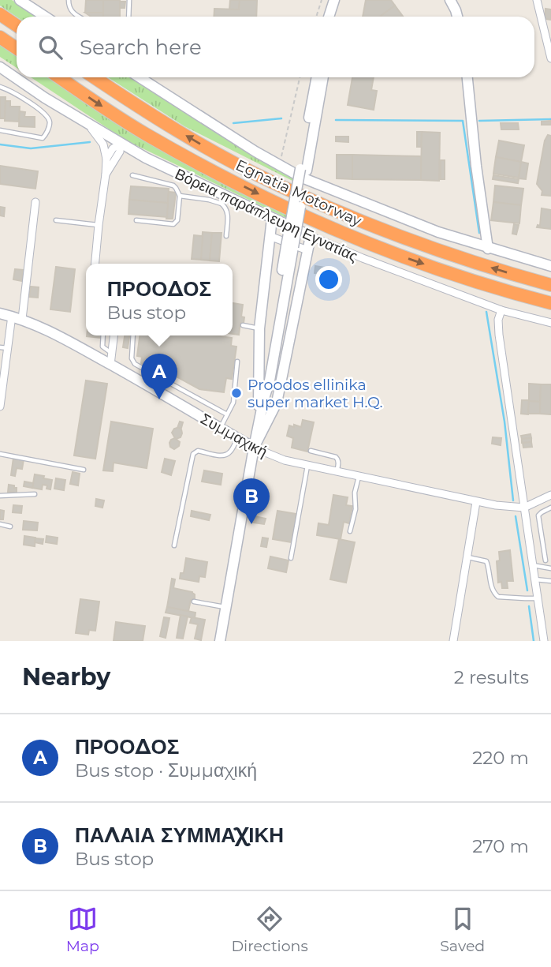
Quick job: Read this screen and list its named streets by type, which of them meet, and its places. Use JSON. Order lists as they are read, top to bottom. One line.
{"streets":{"highway":["Egnatia Motorway"],"street":["Βόρεια παράπλευρη Εγνατίας","Συμμαχική"]},"places":["Proodos ellinika super market H.Q."],"page":{"search":"Search here","popup":["ΠΡΟΟΔΟΣ","Bus stop"],"pins":["A","B"],"heading":["Nearby","2 results"],"list":[{"mark":"A","name":"ΠΡΟΟΔΟΣ","note":"Bus stop · Συμμαχική","value":"220 m"},{"mark":"B","name":"ΠΑΛΑΙΑ ΣΥΜΜΑΧΙΚΗ","note":"Bus stop","value":"270 m"}],"nav":["Map","Directions","Saved"]}}
